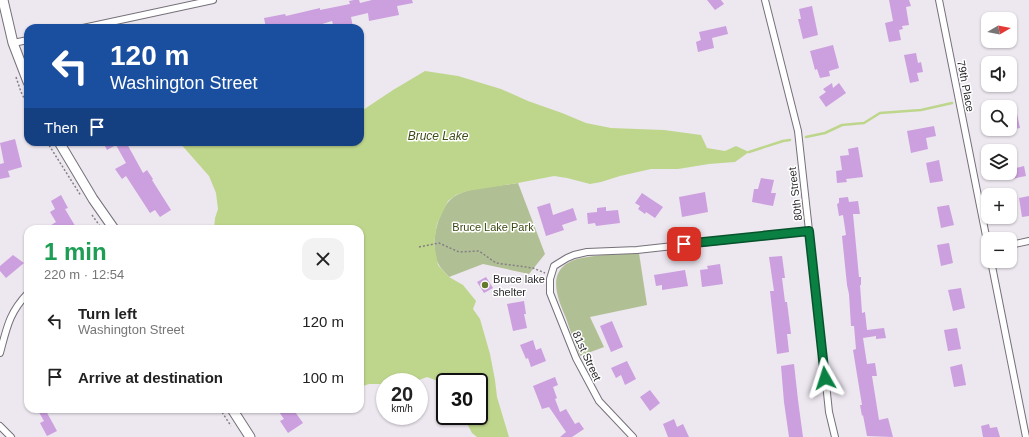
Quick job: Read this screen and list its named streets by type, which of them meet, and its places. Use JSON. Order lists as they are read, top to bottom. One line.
{"streets":{"street":["79th Place","80th Street","81st Street"]},"water":["Bruce Lake"],"parks":["Bruce Lake Park"],"places":["Bruce lake shelter"],"north":"right","page":{"map_buttons":["+","−"],"turn":["120 m","Washington Street"],"then":"Then","heading":["1 min","220 m · 12:54"],"list":[{"name":"Turn left","note":"Washington Street","value":"120 m"},{"name":"Arrive at destination","value":"100 m"}],"speed":"20 km/h","limit":"30"}}
